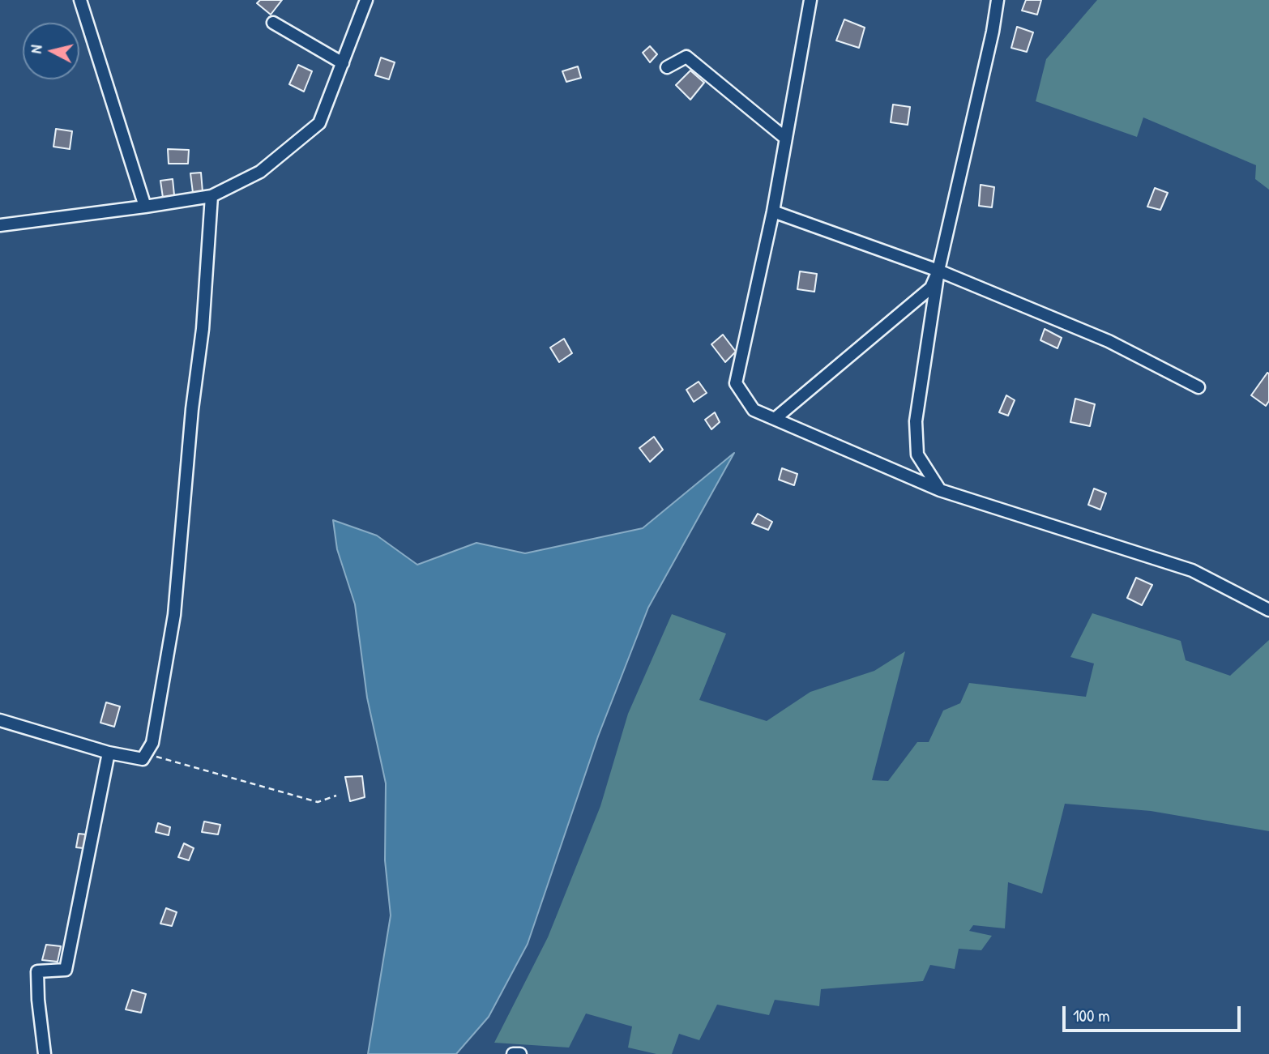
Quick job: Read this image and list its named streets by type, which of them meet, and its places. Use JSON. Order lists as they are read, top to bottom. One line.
{"scale_bar":"100 m","north":"left"}
